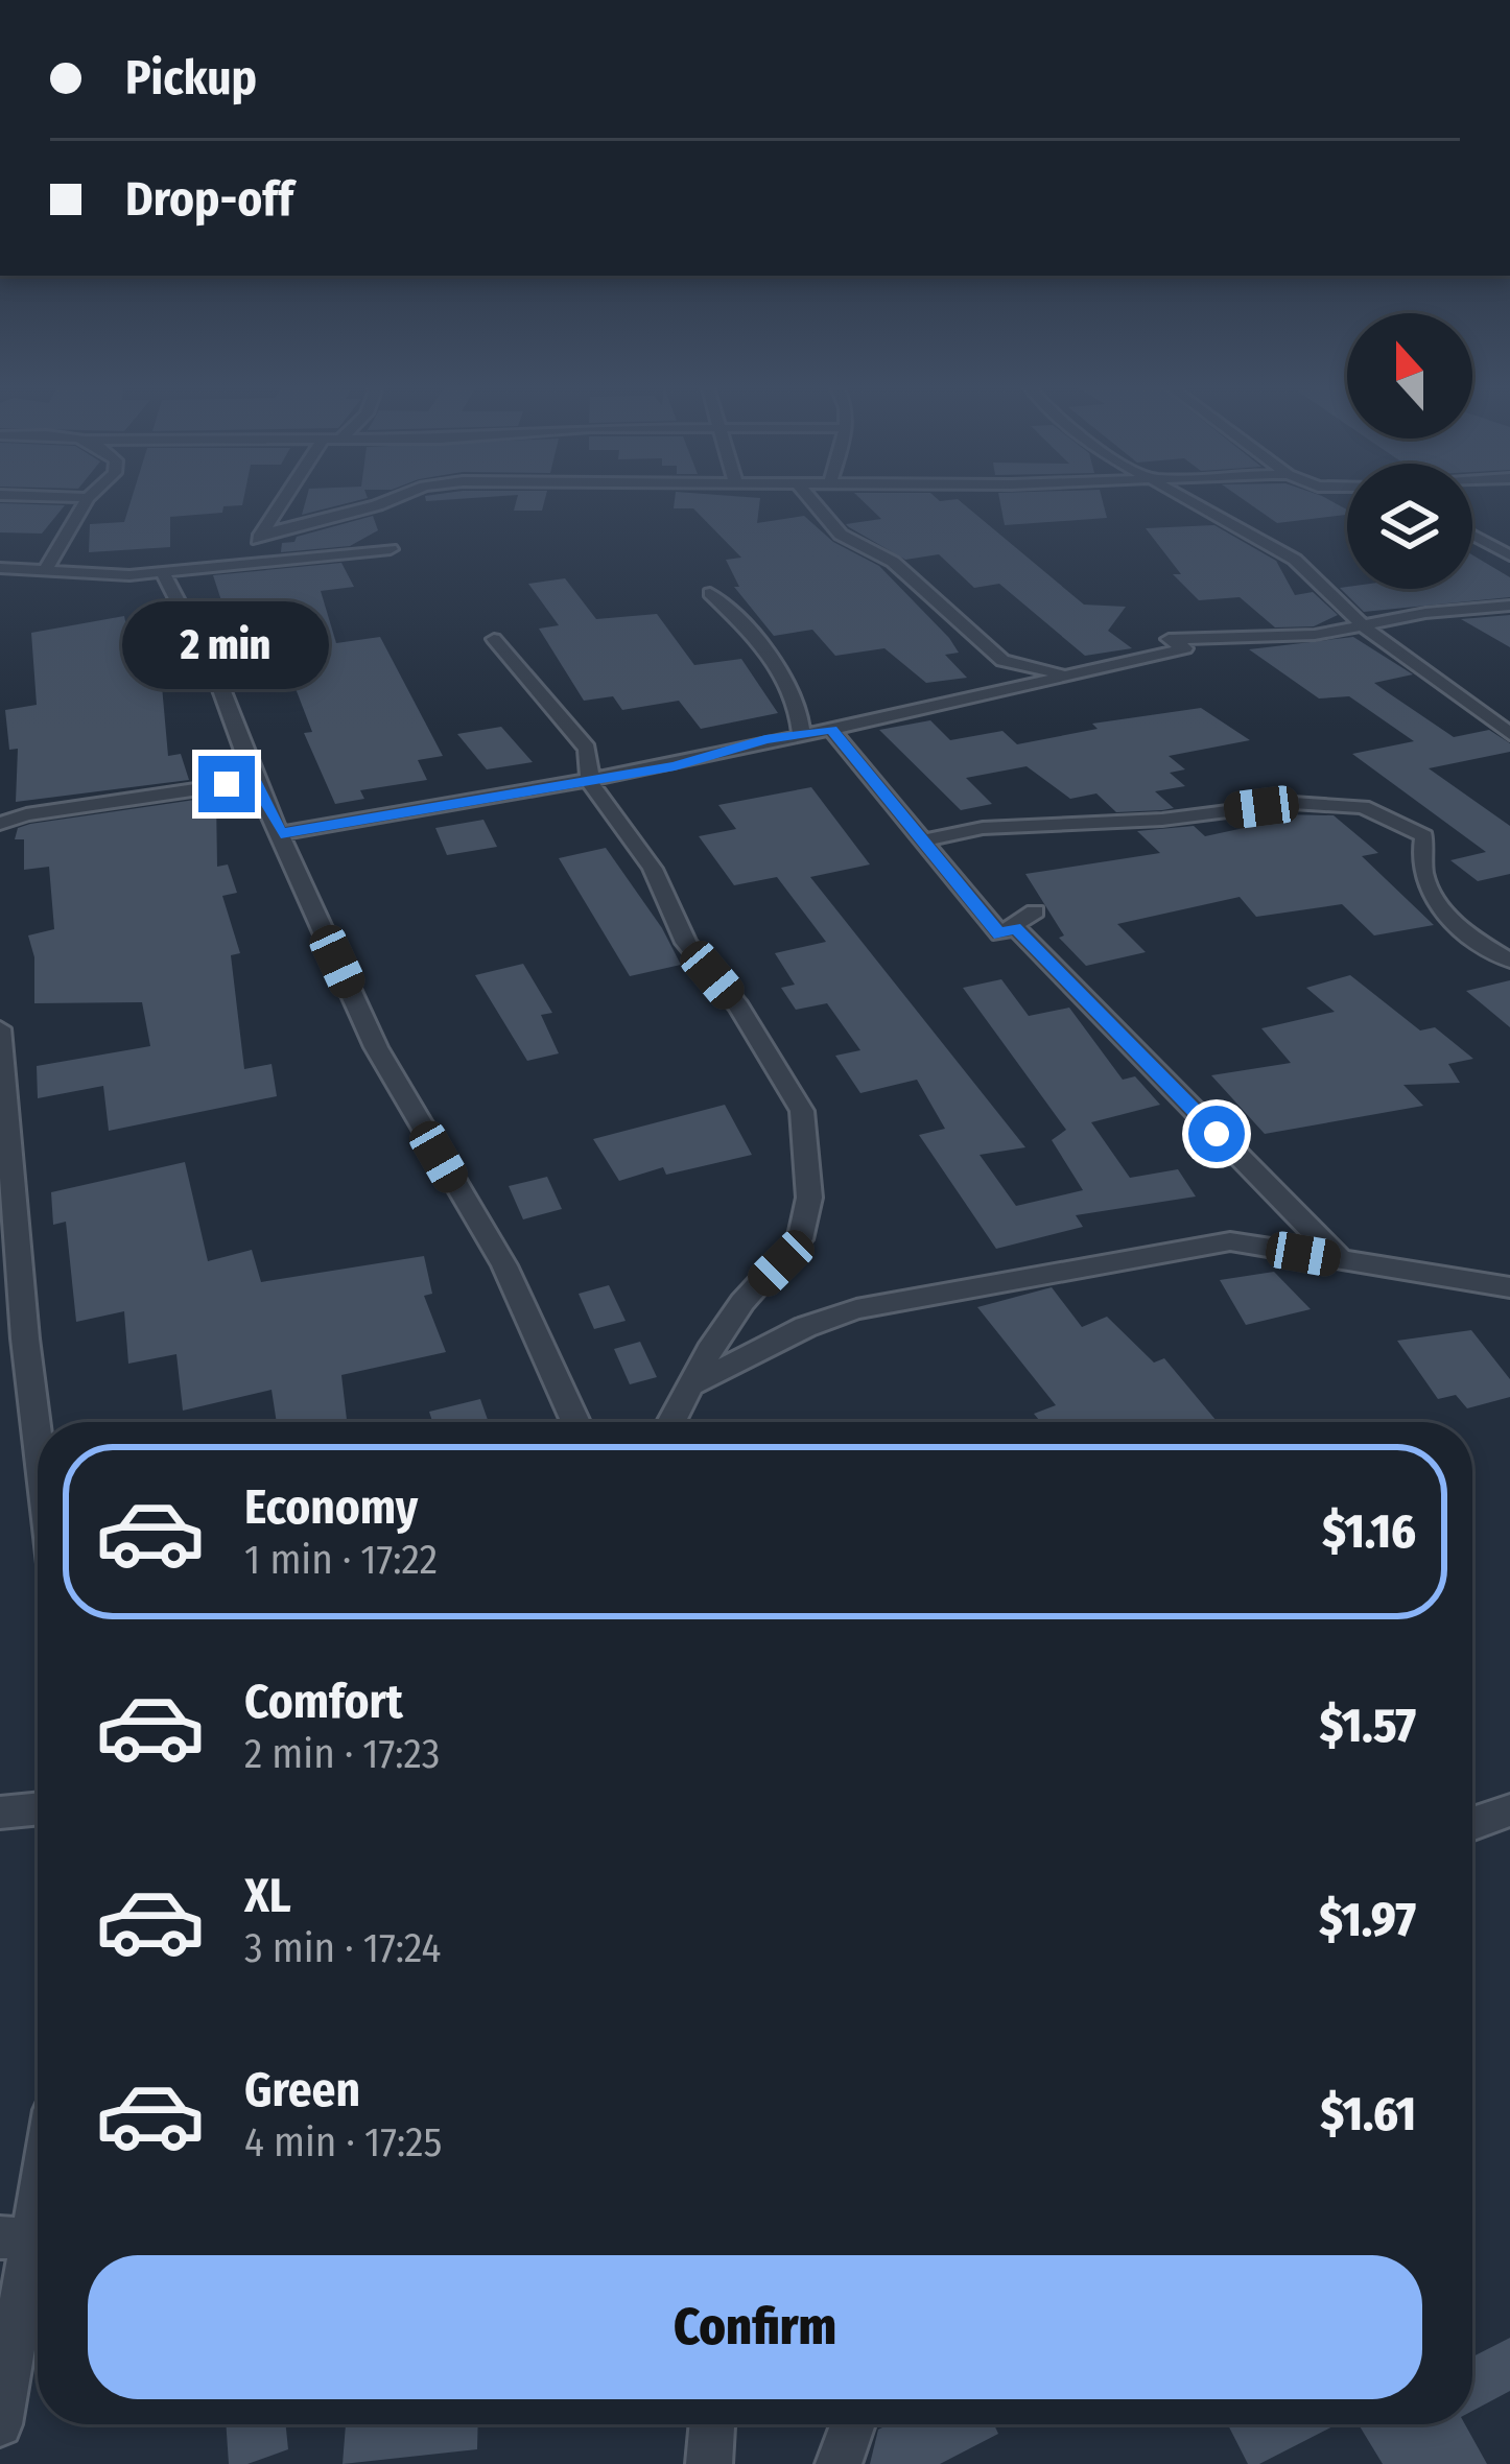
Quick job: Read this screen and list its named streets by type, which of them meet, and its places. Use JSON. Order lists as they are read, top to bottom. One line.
{"north":"top","page":{"banner":["Pickup","Drop-off"],"bubble":"2 min","list":[{"name":"Economy","note":"1 min · 17:22","value":"$1.16"},{"name":"Comfort","note":"2 min · 17:23","value":"$1.57"},{"name":"XL","note":"3 min · 17:24","value":"$1.97"},{"name":"Green","note":"4 min · 17:25","value":"$1.61"}],"buttons":"Confirm"}}
